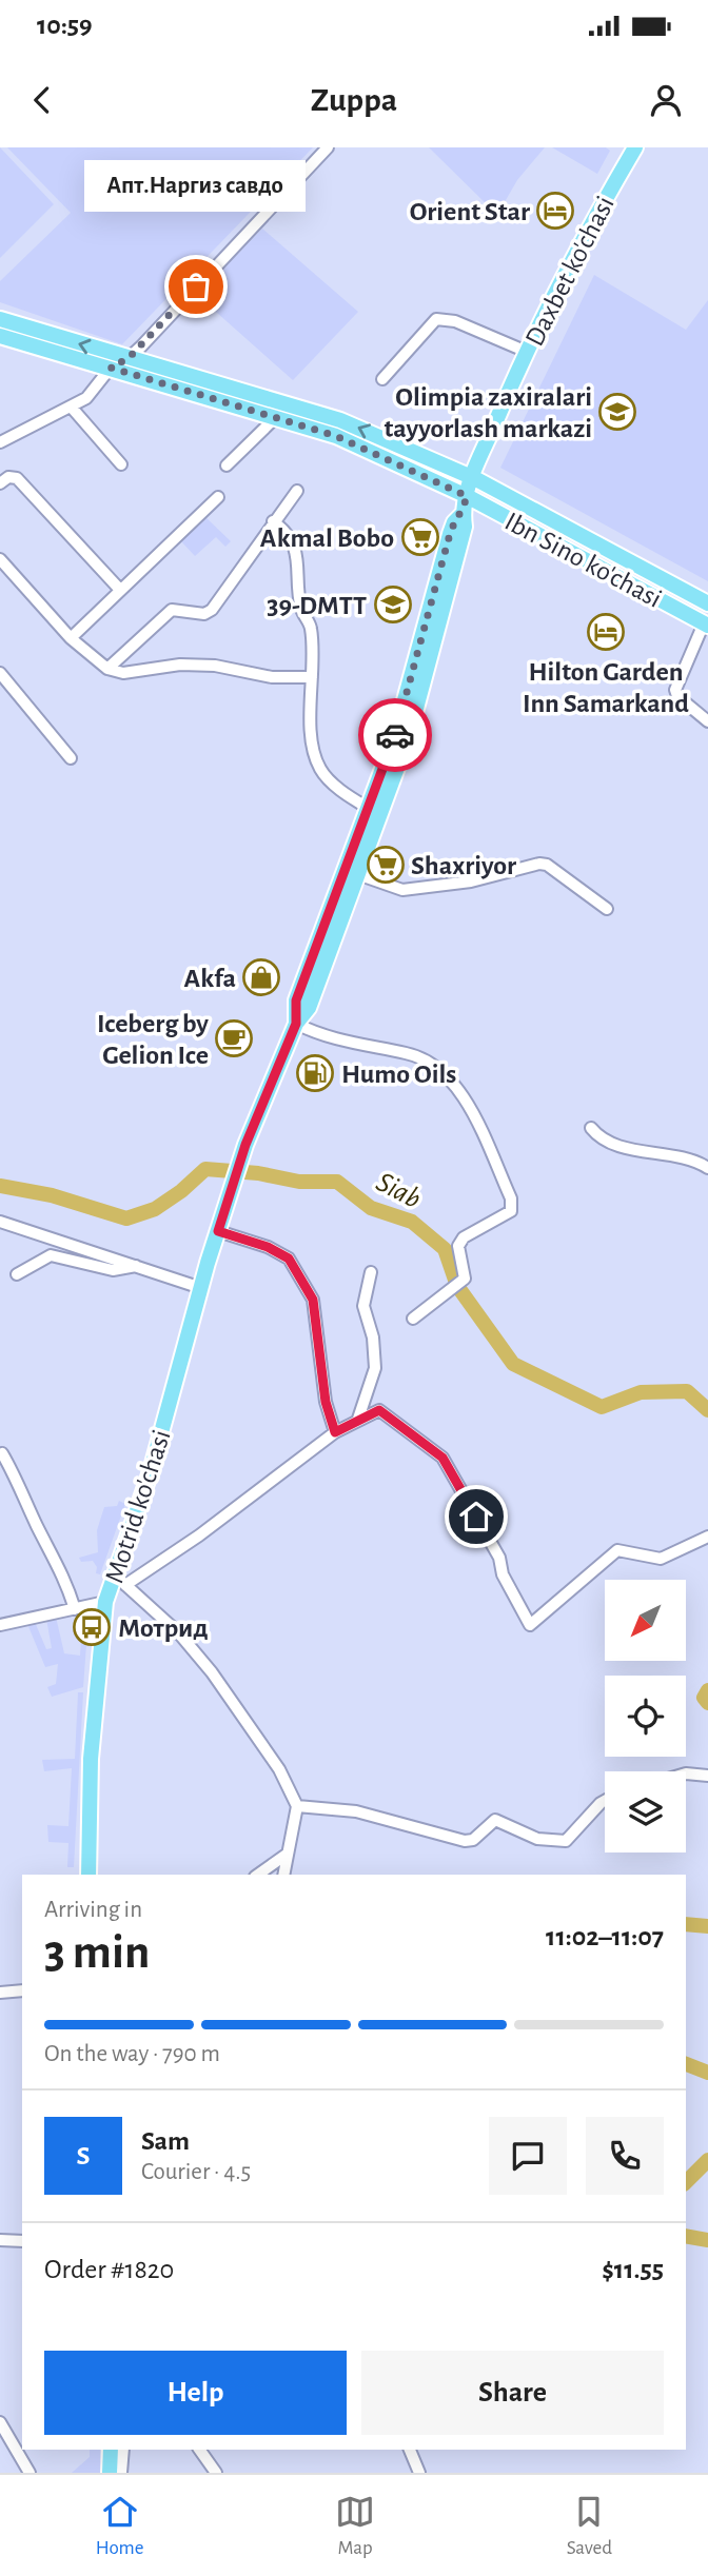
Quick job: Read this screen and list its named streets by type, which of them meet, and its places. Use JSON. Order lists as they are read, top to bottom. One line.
{"streets":{"main road":["Daxbet ko'chasi","Ibn Sino ko'chasi","Motrid ko'chasi"]},"crossings":[["Daxbet ko'chasi","Ibn Sino ko'chasi"]],"water":["Siab"],"places":{"hotel":["Orient Star","Hilton Garden Inn Samarkand"],"other":["Апт.Наргиз савдо"],"school or university":["Olimpia zaxiralari tayyorlash markazi","39-DMTT"],"supermarket":["Akmal Bobo","Shaxriyor"],"shop":["Akfa"],"cafe":["Iceberg by Gelion Ice"],"fuel station":["Humo Oils"],"bus stop":["Мотрид"]},"north":"bottom left","page":{"status":"10:59","header":"Zuppa","bubble":"Апт.Наргиз савдо","heading":["3 min","Arriving in","11:02–11:07"],"panel":["Sam","Courier · 4.5","Order #1820","$11.55"],"bar":"On the way · 790 m","round":"S","buttons":["Help","Share"],"tabs":["Home","Map","Saved"]}}
